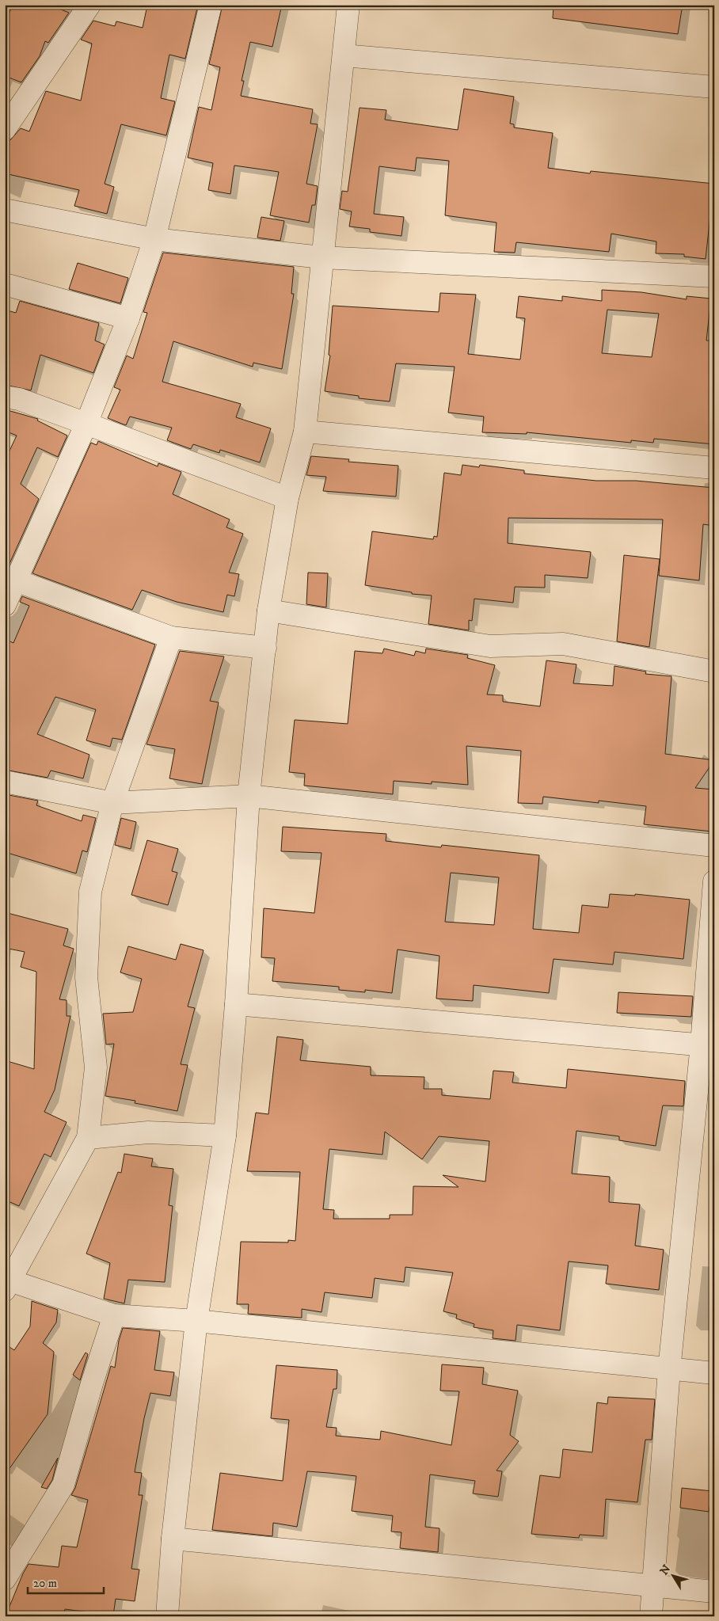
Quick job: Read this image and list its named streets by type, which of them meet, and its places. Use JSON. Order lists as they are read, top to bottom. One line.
{"scale_bar":"20 m","north":"top left"}
